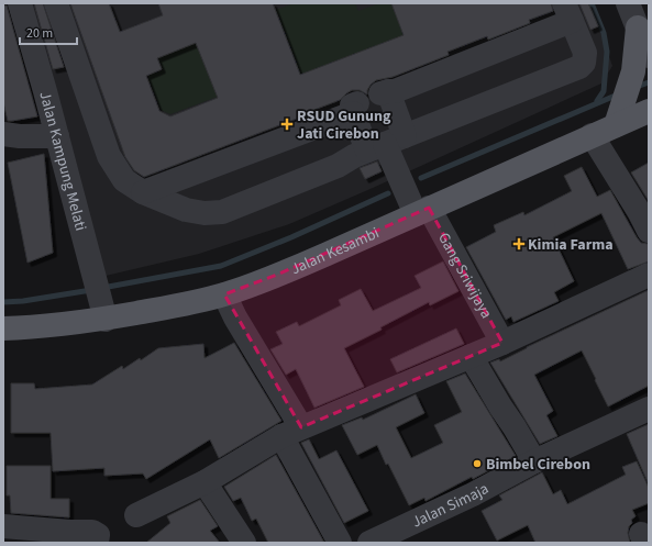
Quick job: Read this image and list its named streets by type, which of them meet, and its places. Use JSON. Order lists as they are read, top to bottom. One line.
{"streets":{"main road":["Jalan Kesambi"],"street":["Jalan Kampung Melati","Gang Sriwijaya","Jalan Simaja"]},"crossings":[["Jalan Kampung Melati","Jalan Kesambi"],["Jalan Kesambi","Gang Sriwijaya"]],"places":{"health":["RSUD Gunung Jati Cirebon","Kimia Farma"],"other":["Bimbel Cirebon"]},"scale_bar":"20 m"}
